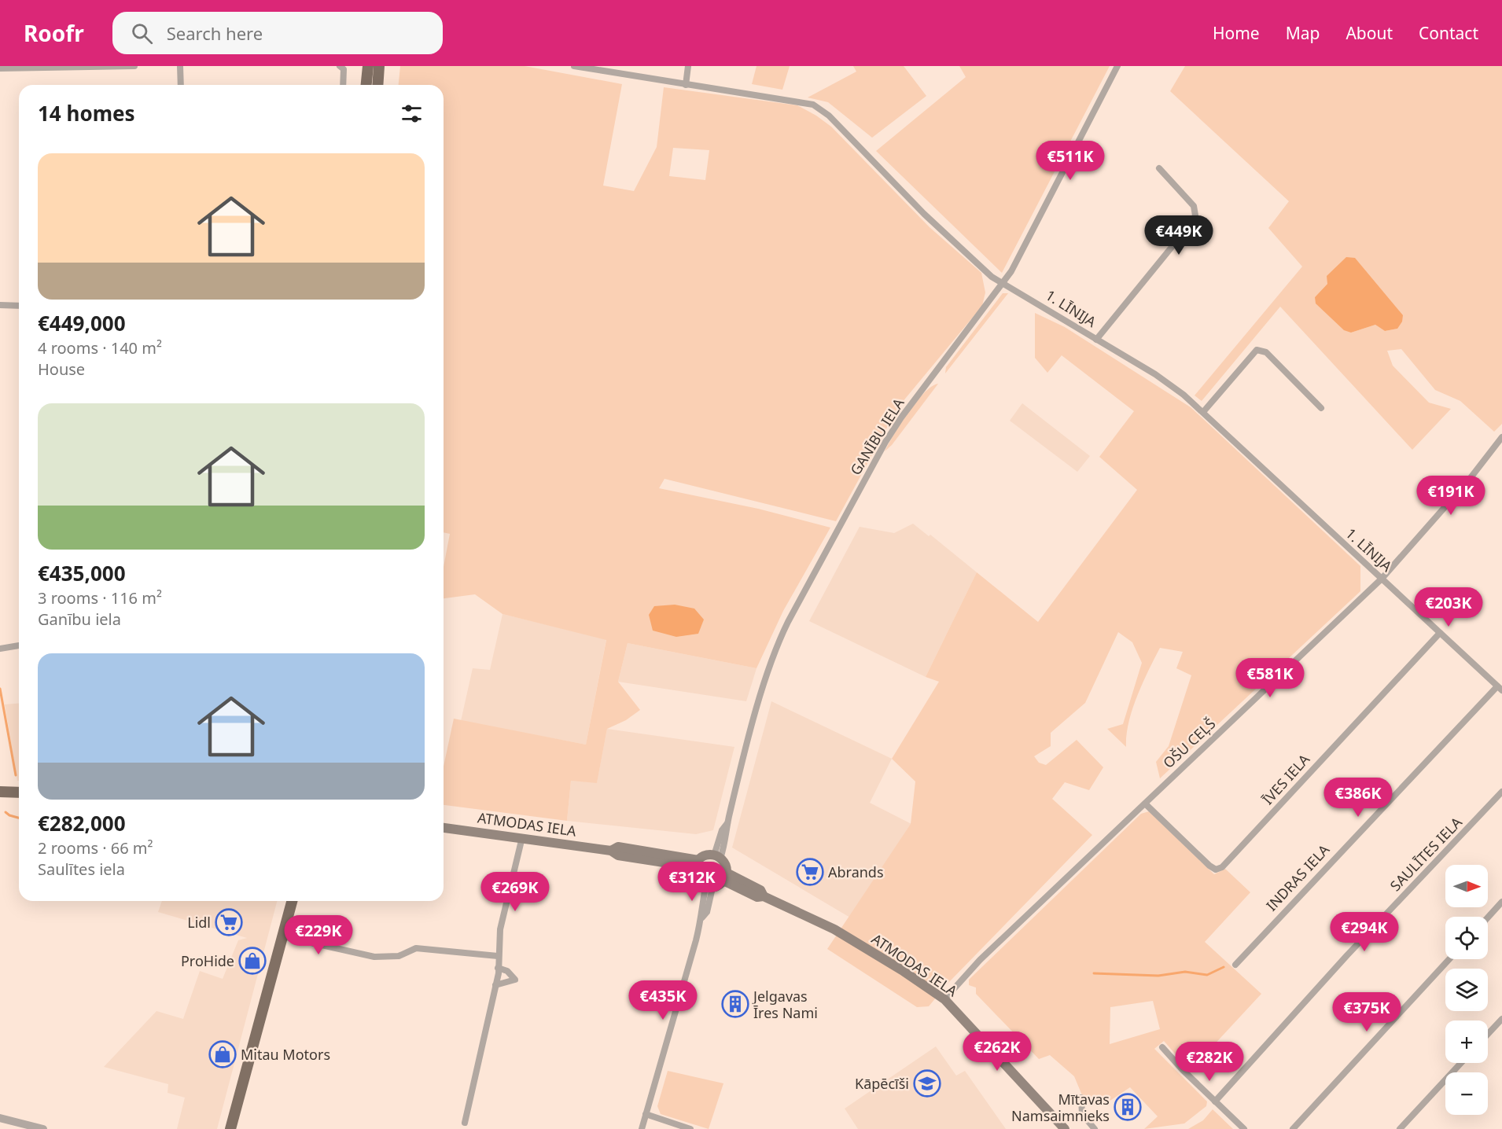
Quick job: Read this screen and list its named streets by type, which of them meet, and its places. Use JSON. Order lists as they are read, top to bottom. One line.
{"streets":{"main road":["ATMODAS IELA"],"street":["1. LĪNIJA","GANĪBU IELA","OŠU CEĻŠ","ĪVES IELA","SAULĪTES IELA","INDRAS IELA"]},"crossings":[["1. LĪNIJA","GANĪBU IELA"],["1. LĪNIJA","OŠU CEĻŠ"],["1. LĪNIJA","ĪVES IELA"],["1. LĪNIJA","INDRAS IELA"],["GANĪBU IELA","ATMODAS IELA"],["OŠU CEĻŠ","ĪVES IELA"],["OŠU CEĻŠ","ATMODAS IELA"]],"places":{"supermarket":["Abrands","Lidl"],"shop":["ProHide","Mitau Motors"],"building":["Jelgavas Īres Nami","Mītavas Namsaimnieks"],"school or university":["Kāpēcīši"]},"north":"right","page":{"header":"Roofr","search":"Search here","nav":["Home","Map","About","Contact"],"heading":"14 homes","price":["€511K","€449K","€191K","€203K","€581K","€386K","€312K","€269K","€294K","€229K","€435K","€375K","€262K","€282K"],"list":[{"name":"€449,000","note":"4 rooms · 140 m² · House"},{"name":"€435,000","note":"3 rooms · 116 m² · Ganību iela"},{"name":"€282,000","note":"2 rooms · 66 m² · Saulītes iela"}],"map_buttons":["+","−"]}}
